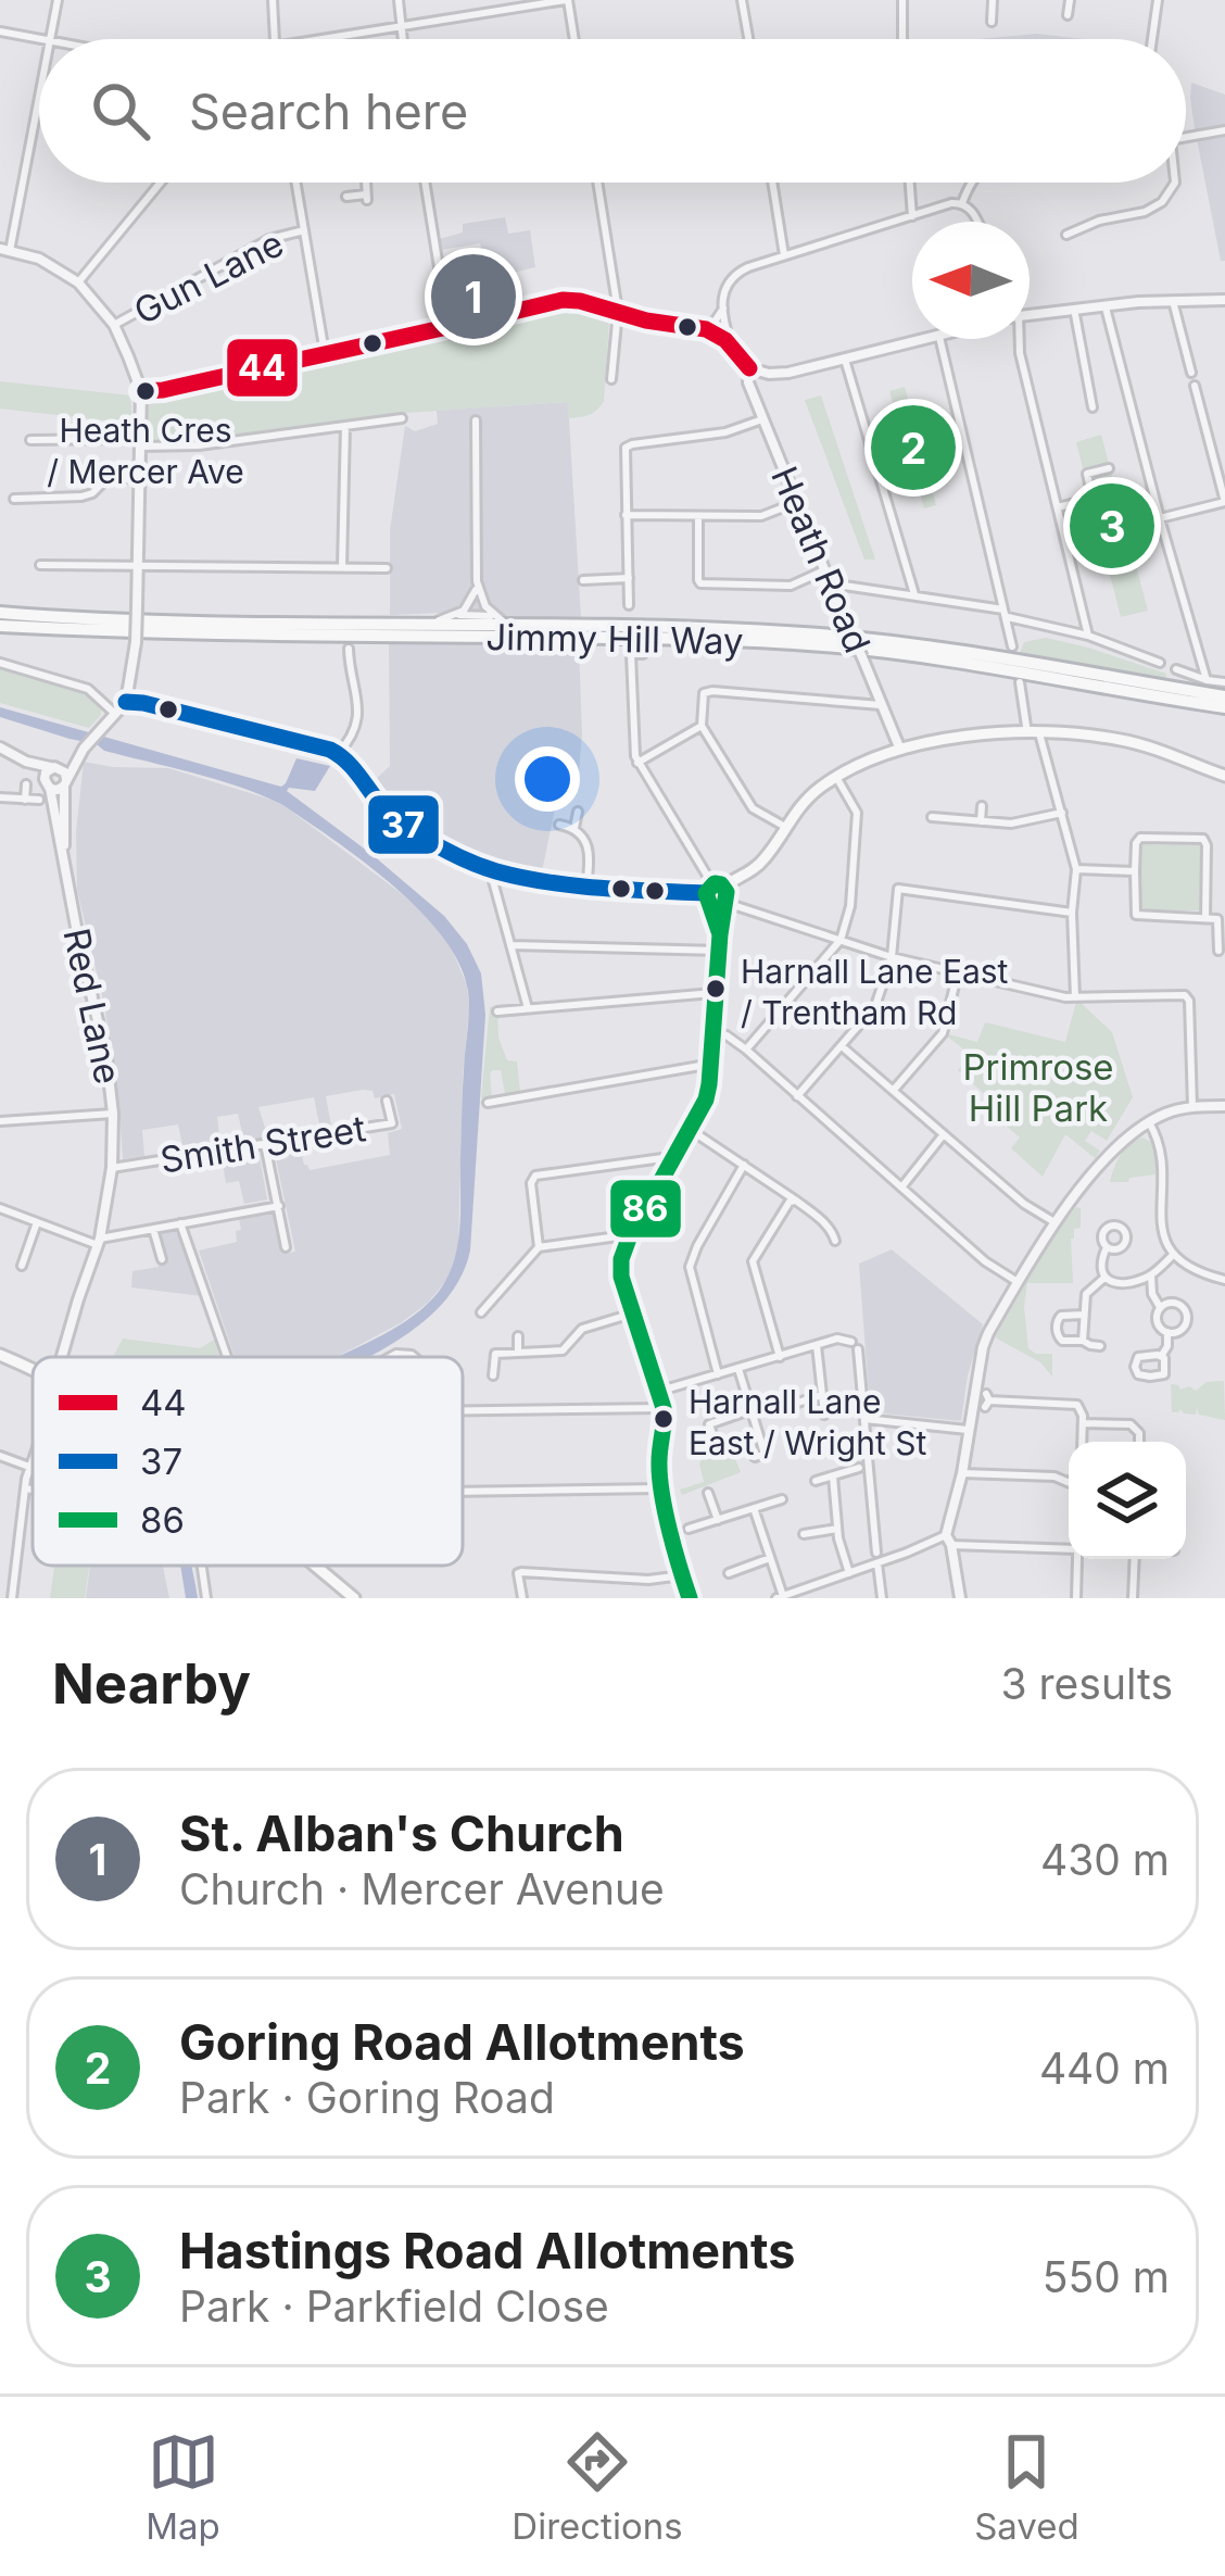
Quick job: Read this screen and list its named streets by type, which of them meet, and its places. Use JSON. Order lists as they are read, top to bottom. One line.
{"streets":{"highway":["Jimmy Hill Way"],"street":["Gun Lane","Heath Road","Red Lane","Smith Street"]},"crossings":[["Red Lane","Smith Street"]],"parks":["Primrose Hill Park"],"places":["Heath Cres / Mercer Ave","Harnall Lane East / Trentham Rd","Harnall Lane East / Wright St"],"lines":["transit line 44","transit line 37","transit line 86"],"legend":["44","37","86"],"north":"left","page":{"search":"Search here","pins":["1","2","3"],"heading":["Nearby","3 results"],"list":[{"mark":"1","name":"St. Alban's Church","note":"Church · Mercer Avenue","value":"430 m"},{"mark":"2","name":"Goring Road Allotments","note":"Park · Goring Road","value":"440 m"},{"mark":"3","name":"Hastings Road Allotments","note":"Park · Parkfield Close","value":"550 m"}],"nav":["Map","Directions","Saved"]}}
